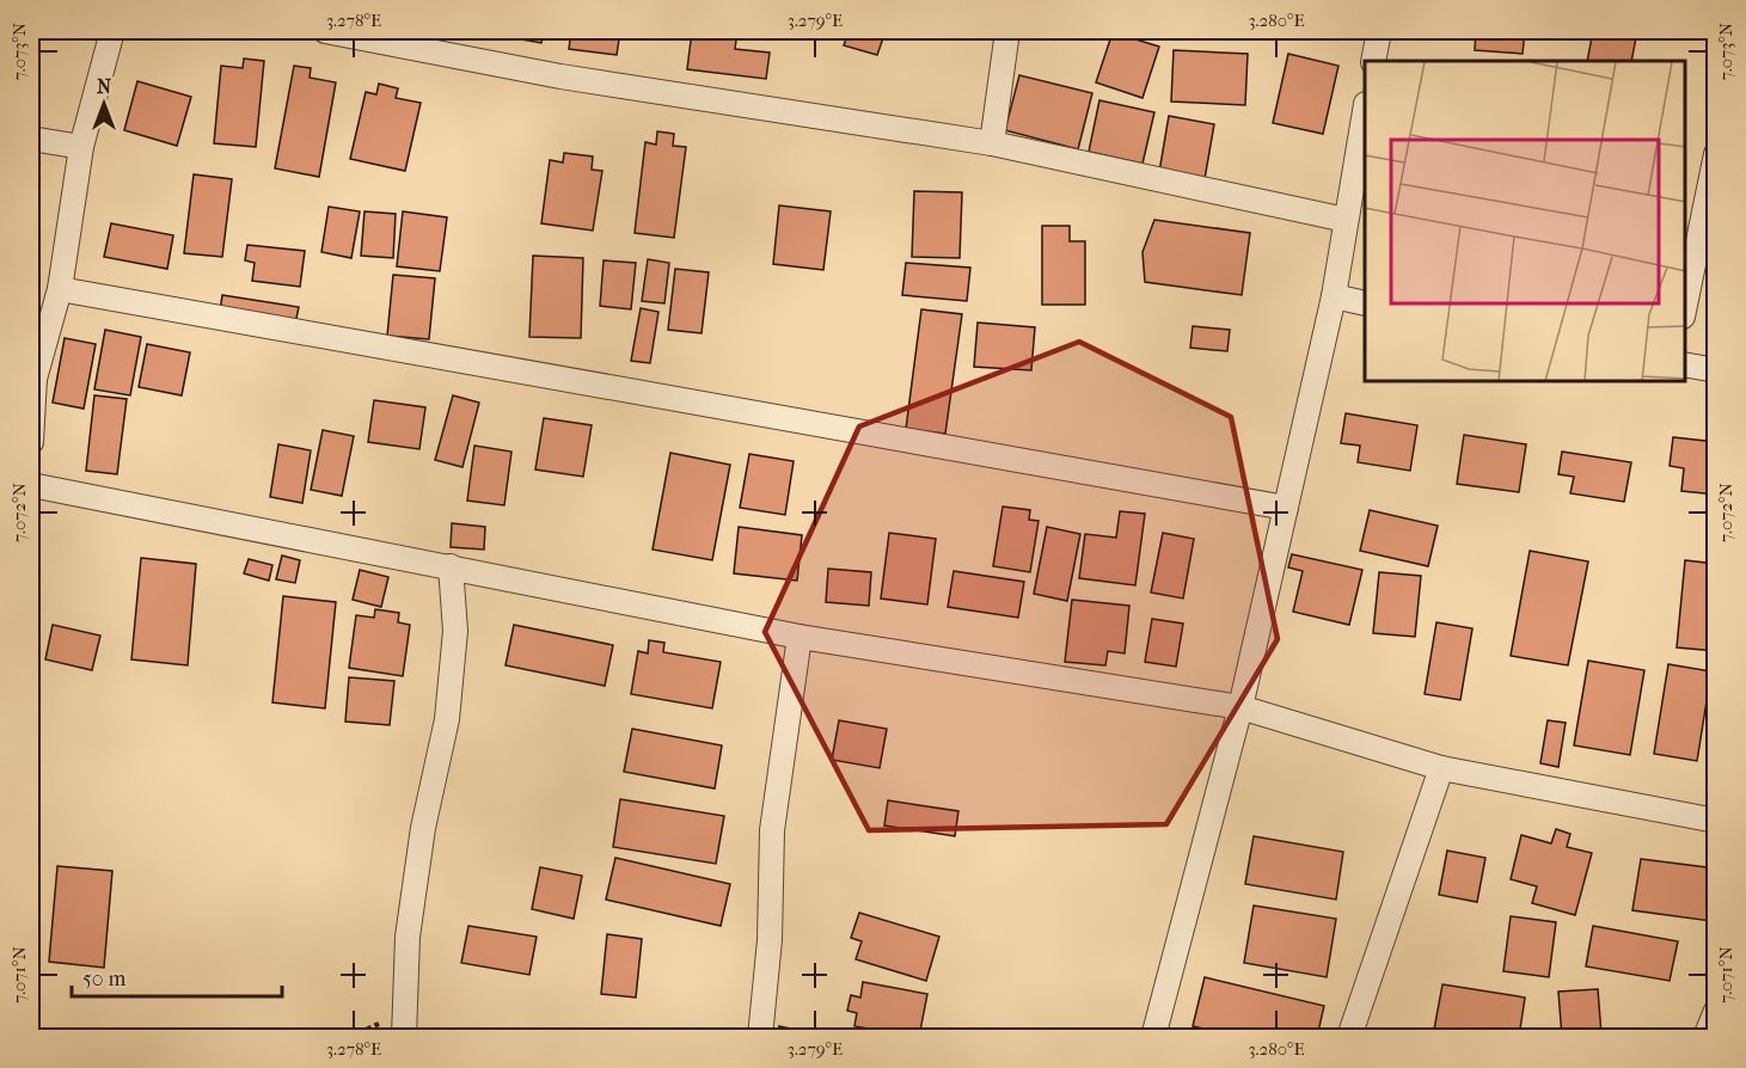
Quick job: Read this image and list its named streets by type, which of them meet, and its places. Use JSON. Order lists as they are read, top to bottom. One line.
{"scale_bar":"50 m","north":"top","coordinates":["3.278°E","3.279°E","3.280°E","7.073°N","7.072°N","7.071°N"]}
